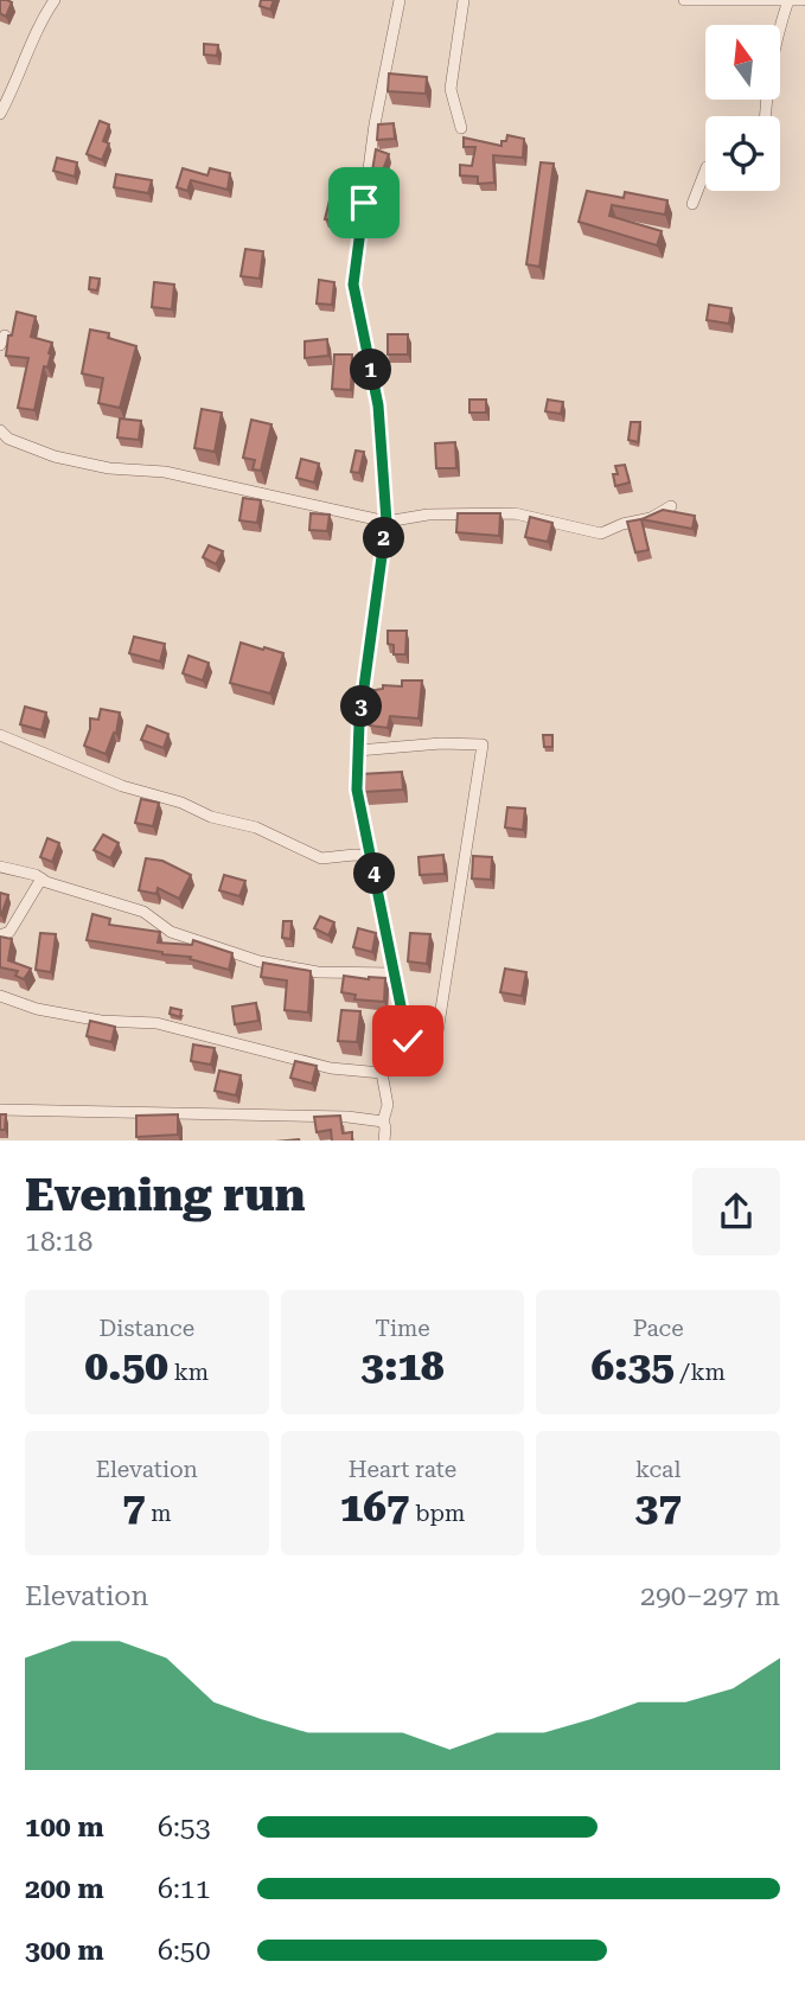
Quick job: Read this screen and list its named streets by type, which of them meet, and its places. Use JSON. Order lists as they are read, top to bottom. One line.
{"north":"top","page":{"pins":["1","2","3","4"],"heading":["Evening run","18:18"],"stats":[["Distance","0.50 km"],["Time","3:18"],["Pace","6:35 /km"],["Elevation","7 m"],["Heart rate","167 bpm"],["kcal","37"]],"chart":["Elevation","290–297 m"],"list":[{"name":"100 m","note":"6:53"},{"name":"200 m","note":"6:11"},{"name":"300 m","note":"6:50"}]}}
